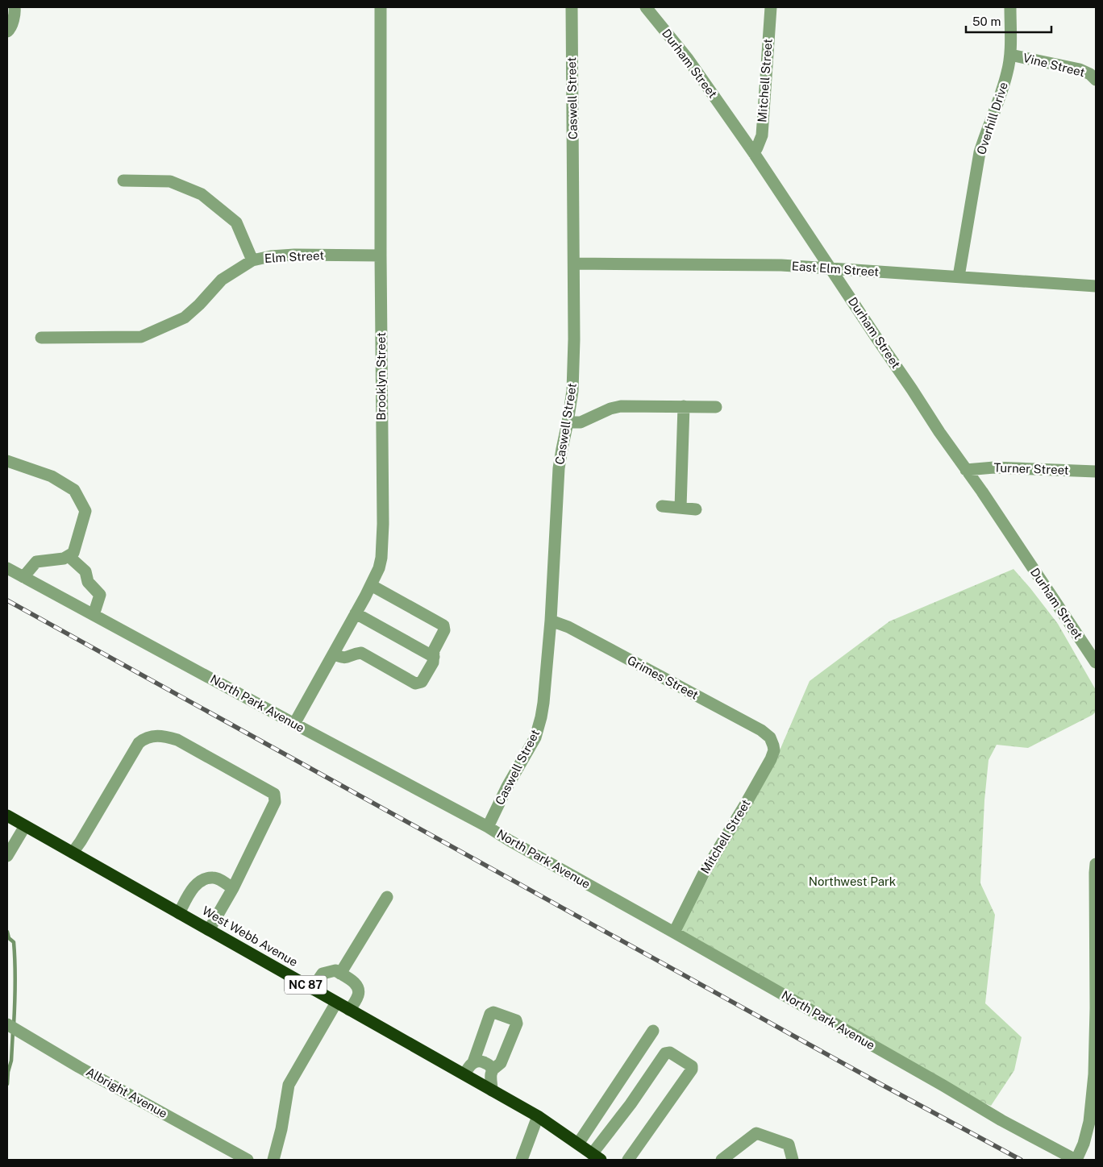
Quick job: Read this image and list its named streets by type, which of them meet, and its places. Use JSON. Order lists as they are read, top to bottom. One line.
{"streets":{"highway":["West Webb Avenue","NC 87"],"street":["Durham Street","Vine Street","Mitchell Street","Caswell Street","Overhill Drive","Elm Street","East Elm Street","Brooklyn Street","Turner Street","Grimes Street","North Park Avenue","Albright Avenue"]},"crossings":[["Durham Street","Mitchell Street"],["Durham Street","East Elm Street"],["Durham Street","Turner Street"],["Vine Street","Overhill Drive"],["Mitchell Street","Grimes Street"],["Mitchell Street","North Park Avenue"],["Caswell Street","East Elm Street"],["Caswell Street","Grimes Street"],["Caswell Street","North Park Avenue"],["Overhill Drive","East Elm Street"],["Elm Street","Brooklyn Street"],["Brooklyn Street","North Park Avenue"]],"parks":["Northwest Park"],"scale_bar":"50 m"}
